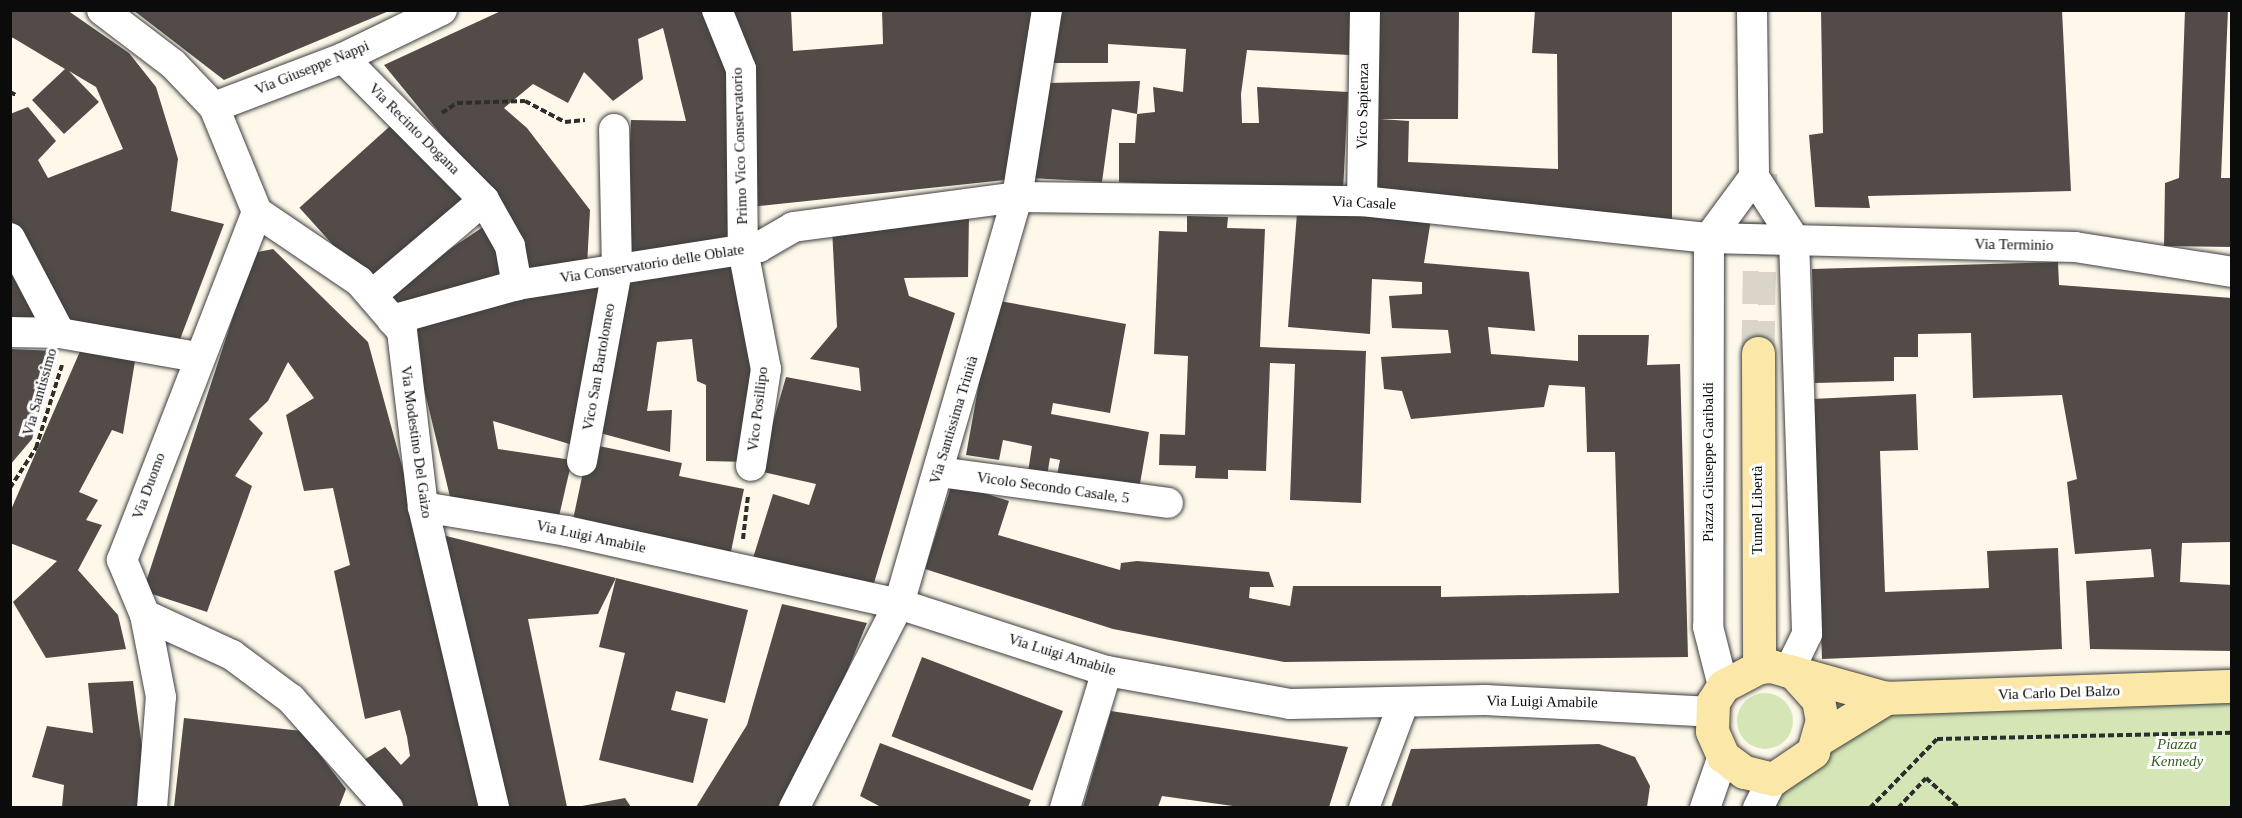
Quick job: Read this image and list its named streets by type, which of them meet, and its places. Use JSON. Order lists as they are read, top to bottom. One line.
{"streets":{"street":["Via Giuseppe Nappi","Vico Sapienza","Via Recinto Dogana","Primo Vico Conservatorio","Via Casale","Via Terminio","Via Conservatorio delle Oblate","Vico San Bartolomeo","Vico Posillipo","Via Santissima Trinità","Via Modestino Del Gaizo","Piazza Giuseppe Garibaldi","Via Duomo","Vicolo Secondo Casale, 5","Tunnel Libertà","Via Luigi Amabile","Via Carlo Del Balzo"],"path":["Via Santissimo"]},"crossings":[["Via Giuseppe Nappi","Via Recinto Dogana"],["Vico Sapienza","Via Casale"],["Via Recinto Dogana","Via Conservatorio delle Oblate"],["Primo Vico Conservatorio","Via Conservatorio delle Oblate"],["Primo Vico Conservatorio","Vico Posillipo"],["Via Casale","Via Conservatorio delle Oblate"],["Via Casale","Via Santissima Trinità"],["Via Casale","Piazza Giuseppe Garibaldi"],["Via Conservatorio delle Oblate","Vico San Bartolomeo"],["Via Conservatorio delle Oblate","Vico Posillipo"],["Via Conservatorio delle Oblate","Via Santissima Trinità"],["Via Conservatorio delle Oblate","Via Modestino Del Gaizo"],["Vico Posillipo","Via Luigi Amabile"],["Via Santissima Trinità","Vicolo Secondo Casale, 5"],["Via Santissima Trinità","Via Luigi Amabile"],["Via Modestino Del Gaizo","Via Duomo"],["Via Modestino Del Gaizo","Via Luigi Amabile"],["Piazza Giuseppe Garibaldi","Tunnel Libertà"],["Piazza Giuseppe Garibaldi","Via Luigi Amabile"],["Tunnel Libertà","Via Luigi Amabile"]],"parks":["Piazza Kennedy"]}
